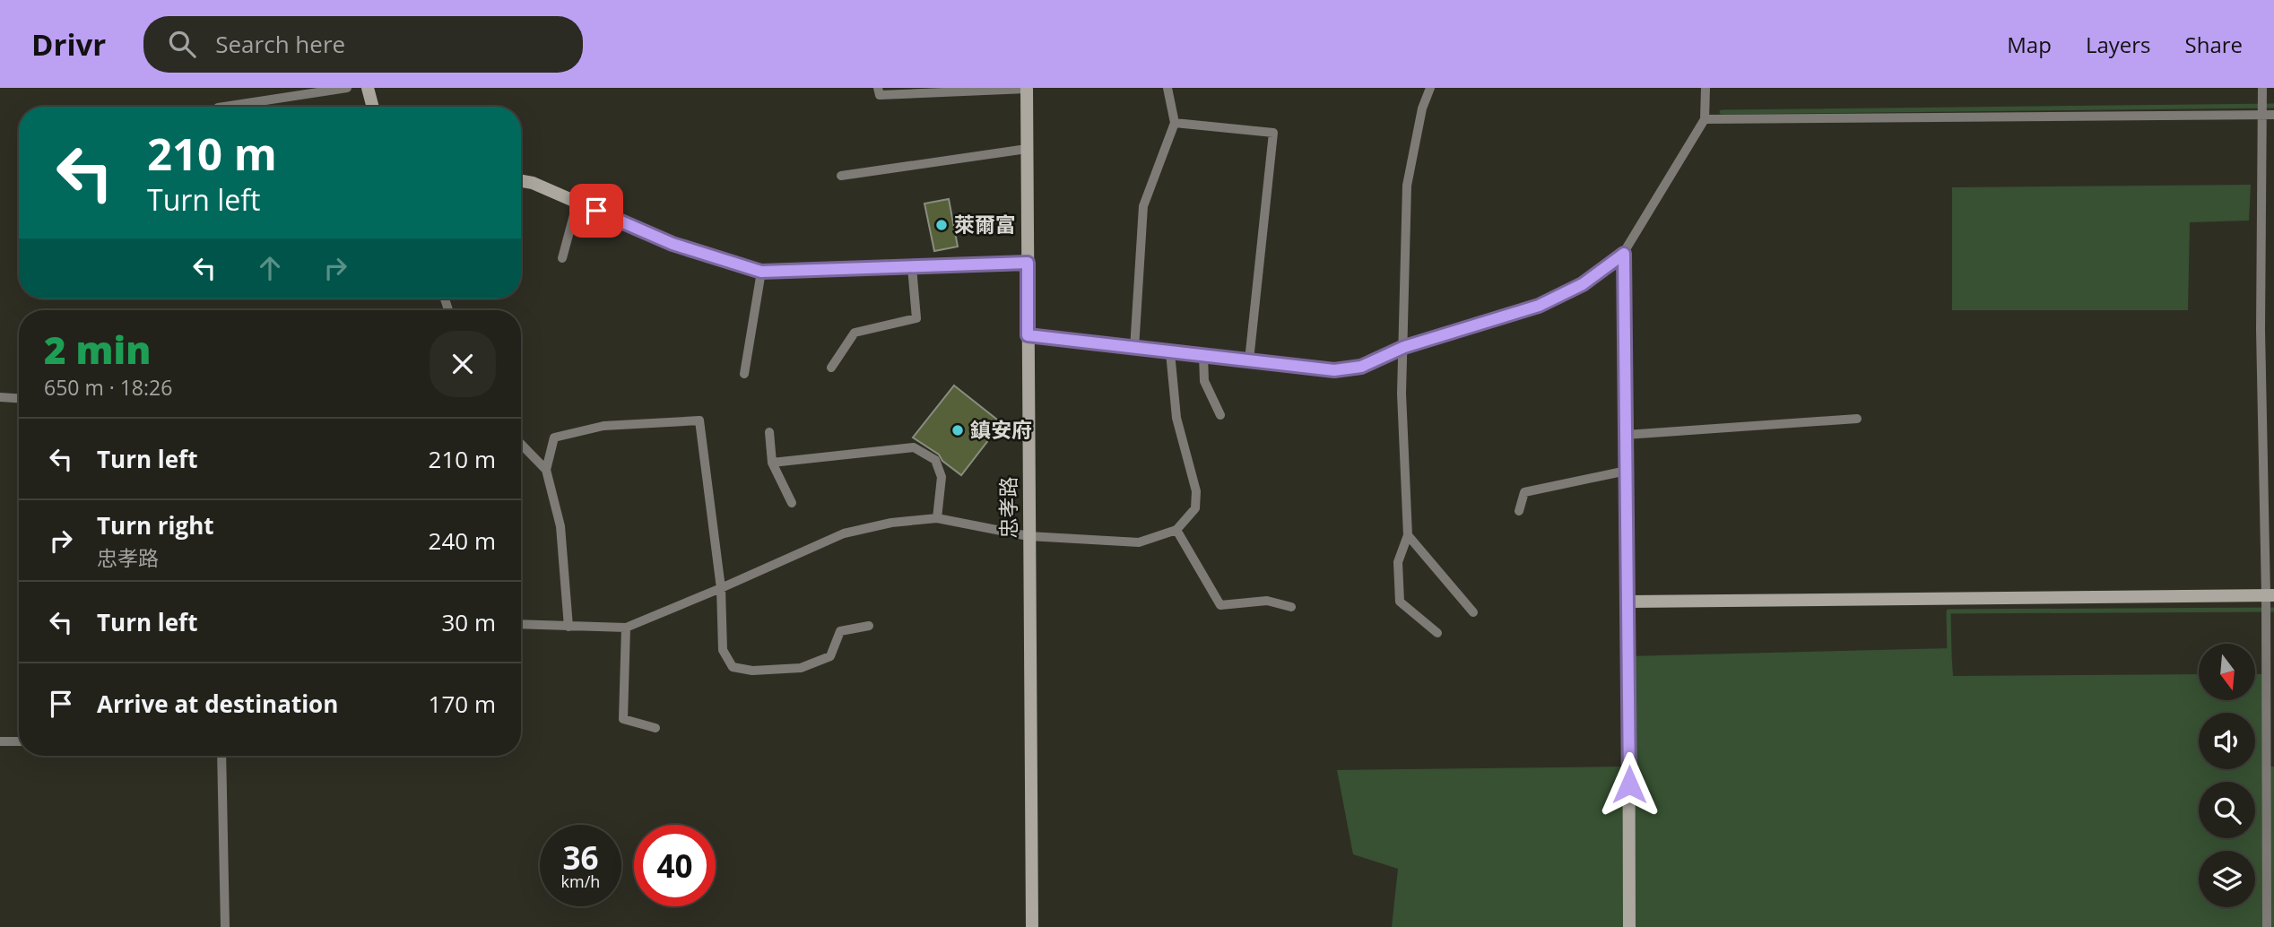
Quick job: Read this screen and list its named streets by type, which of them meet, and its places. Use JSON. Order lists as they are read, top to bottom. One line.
{"streets":{"street":["忠孝路"]},"places":["萊爾富","鎮安府"],"north":"bottom","page":{"header":"Drivr","search":"Search here","nav":["Map","Layers","Share"],"turn":["210 m","Turn left"],"heading":["2 min","650 m · 18:26"],"list":[{"name":"Turn left","value":"210 m"},{"name":"Turn right","note":"忠孝路","value":"240 m"},{"name":"Turn left","value":"30 m"},{"name":"Arrive at destination","value":"170 m"}],"speed":"36 km/h","limit":"40"}}
